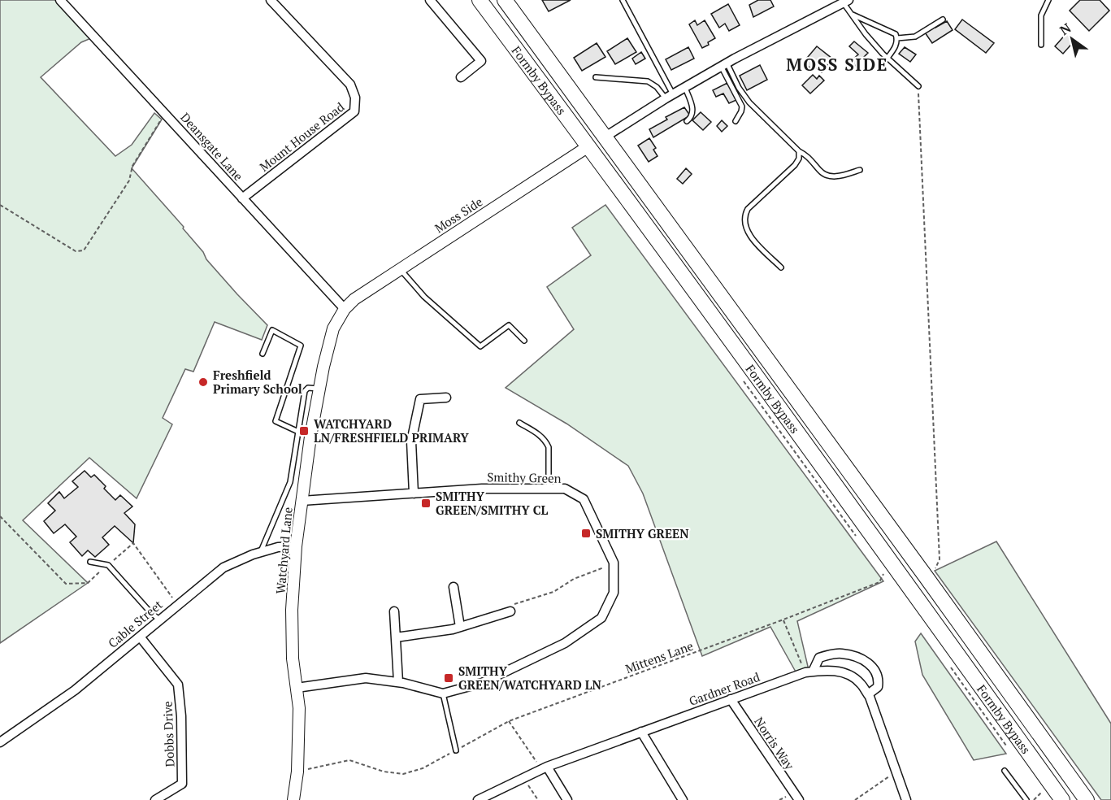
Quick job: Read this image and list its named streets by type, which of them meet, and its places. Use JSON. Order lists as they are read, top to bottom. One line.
{"streets":{"highway":["Formby Bypass"],"street":["Mount House Road","Deansgate Lane","Moss Side","Smithy Green","Watchyard Lane","Cable Street","Gardner Road","Dobbs Drive","Norris Way"],"path":["Mittens Lane"]},"crossings":[["Formby Bypass","Moss Side"],["Mount House Road","Deansgate Lane"],["Deansgate Lane","Moss Side"],["Deansgate Lane","Watchyard Lane"],["Moss Side","Watchyard Lane"],["Smithy Green","Watchyard Lane"],["Watchyard Lane","Cable Street"],["Watchyard Lane","Mittens Lane"],["Cable Street","Dobbs Drive"],["Gardner Road","Norris Way"]],"districts":["MOSS SIDE"],"places":{"other":["Freshfield Primary School"],"transit":["WATCHYARD LN/FRESHFIELD PRIMARY","SMITHY GREEN/SMITHY CL","SMITHY GREEN","SMITHY GREEN/WATCHYARD LN"]},"north":"top left"}
